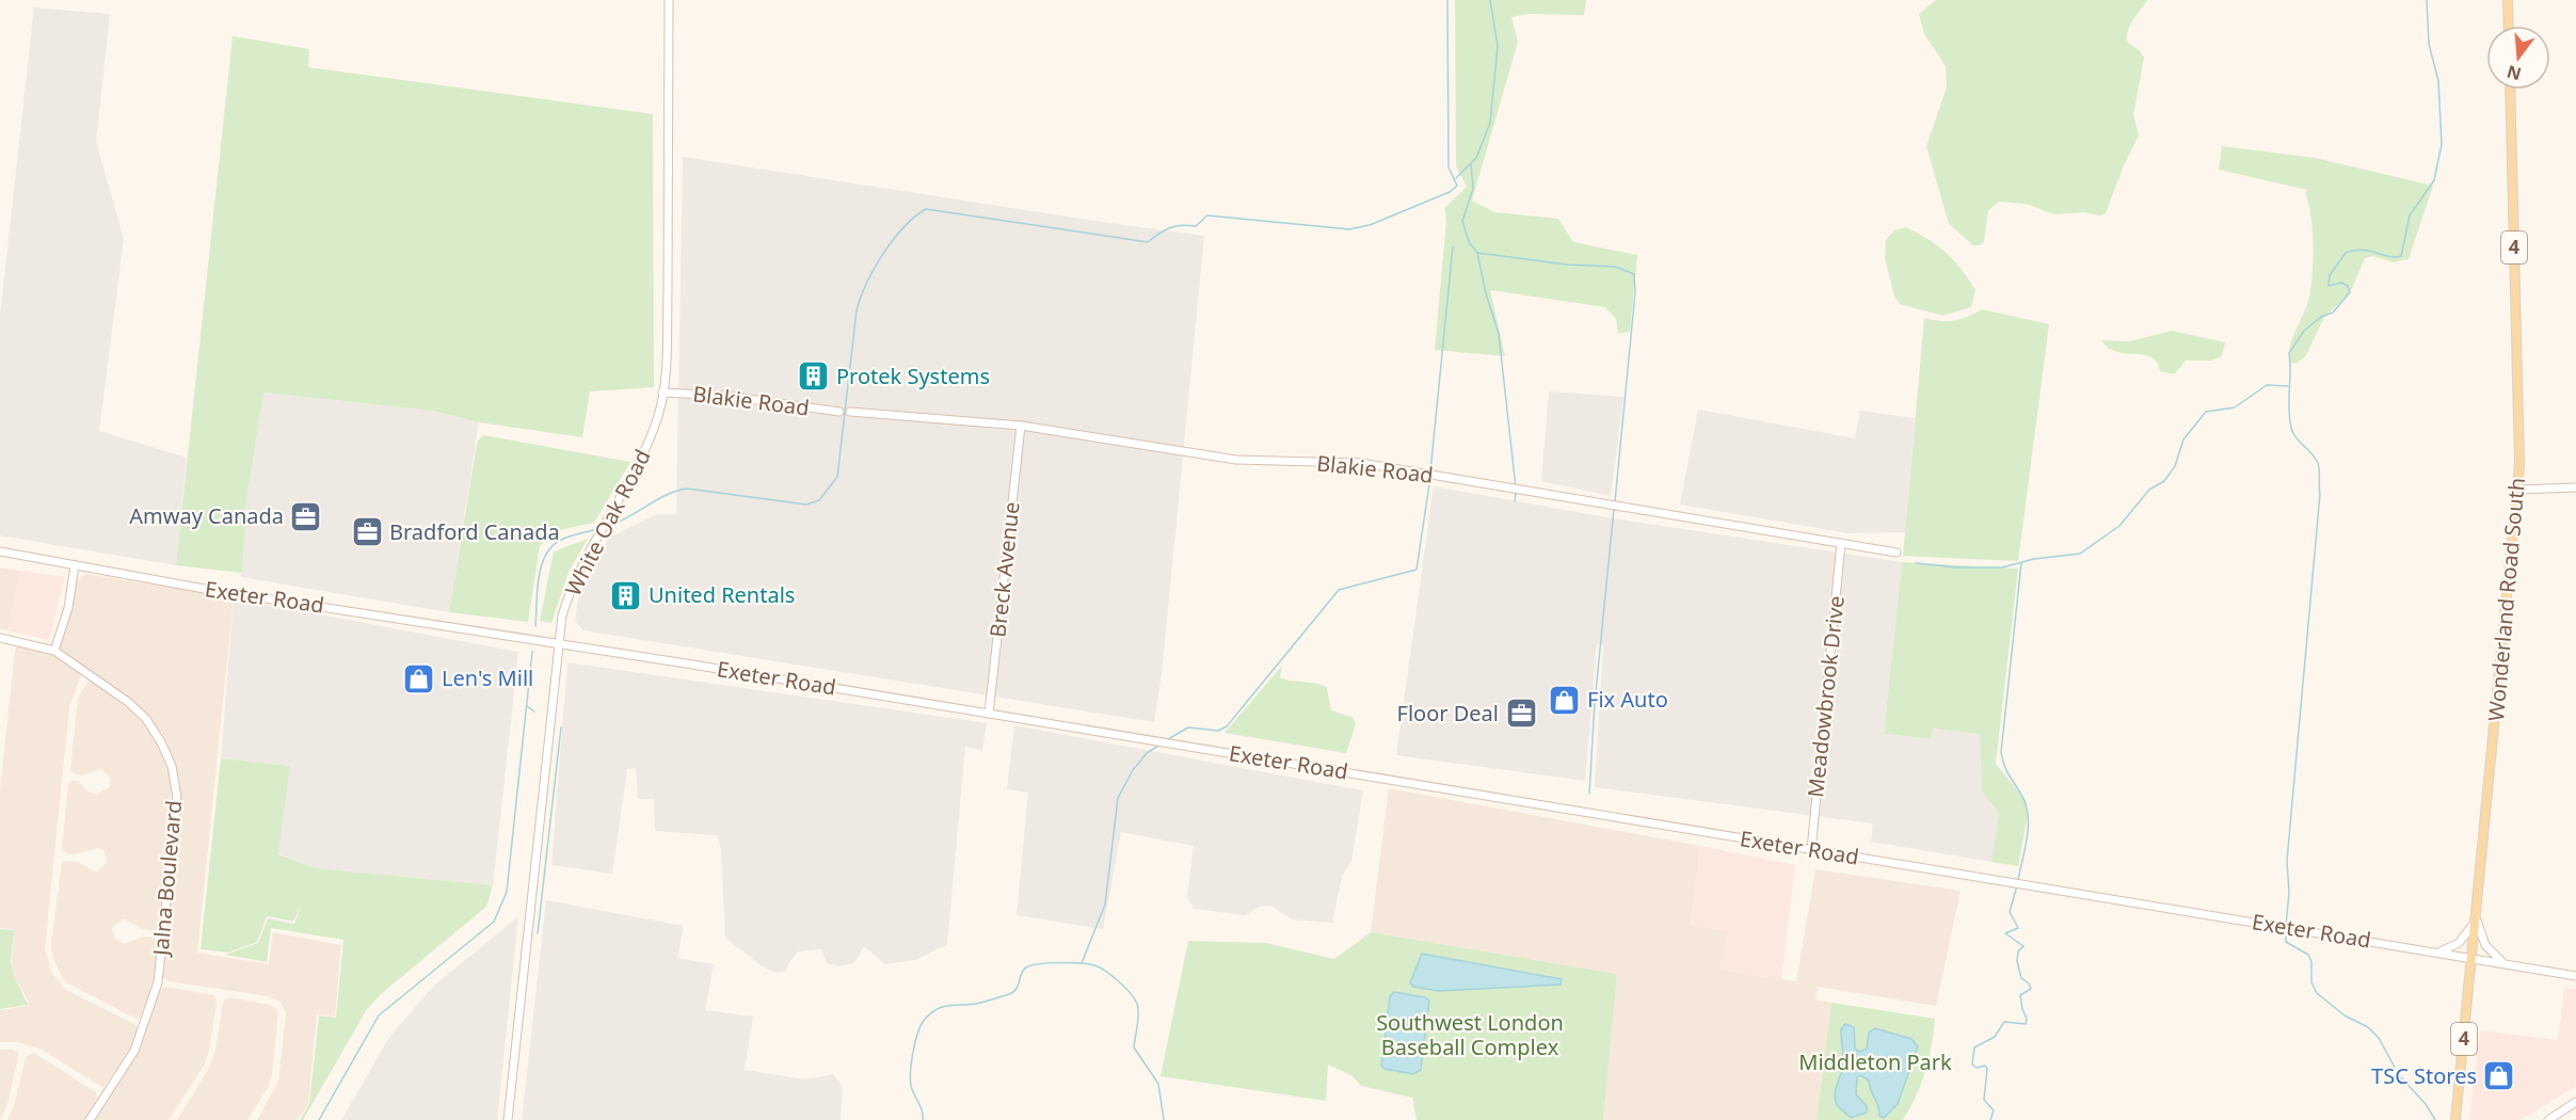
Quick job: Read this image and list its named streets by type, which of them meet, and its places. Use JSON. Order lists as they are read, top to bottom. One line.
{"streets":{"main road":["4","Wonderland Road South"],"street":["Blakie Road","White Oak Road","Breck Avenue","Exeter Road","Meadowbrook Drive","Jalna Boulevard"]},"crossings":[["Blakie Road","White Oak Road"],["Blakie Road","Breck Avenue"],["Blakie Road","Meadowbrook Drive"],["White Oak Road","Exeter Road"],["Breck Avenue","Exeter Road"],["Exeter Road","Wonderland Road South"],["Exeter Road","Meadowbrook Drive"]],"parks":["Southwest London Baseball Complex","Middleton Park"],"places":{"building":["Protek Systems","United Rentals"],"office":["Amway Canada","Bradford Canada","Floor Deal"],"shop":["Len's Mill","Fix Auto","TSC Stores"]},"north":"bottom"}
